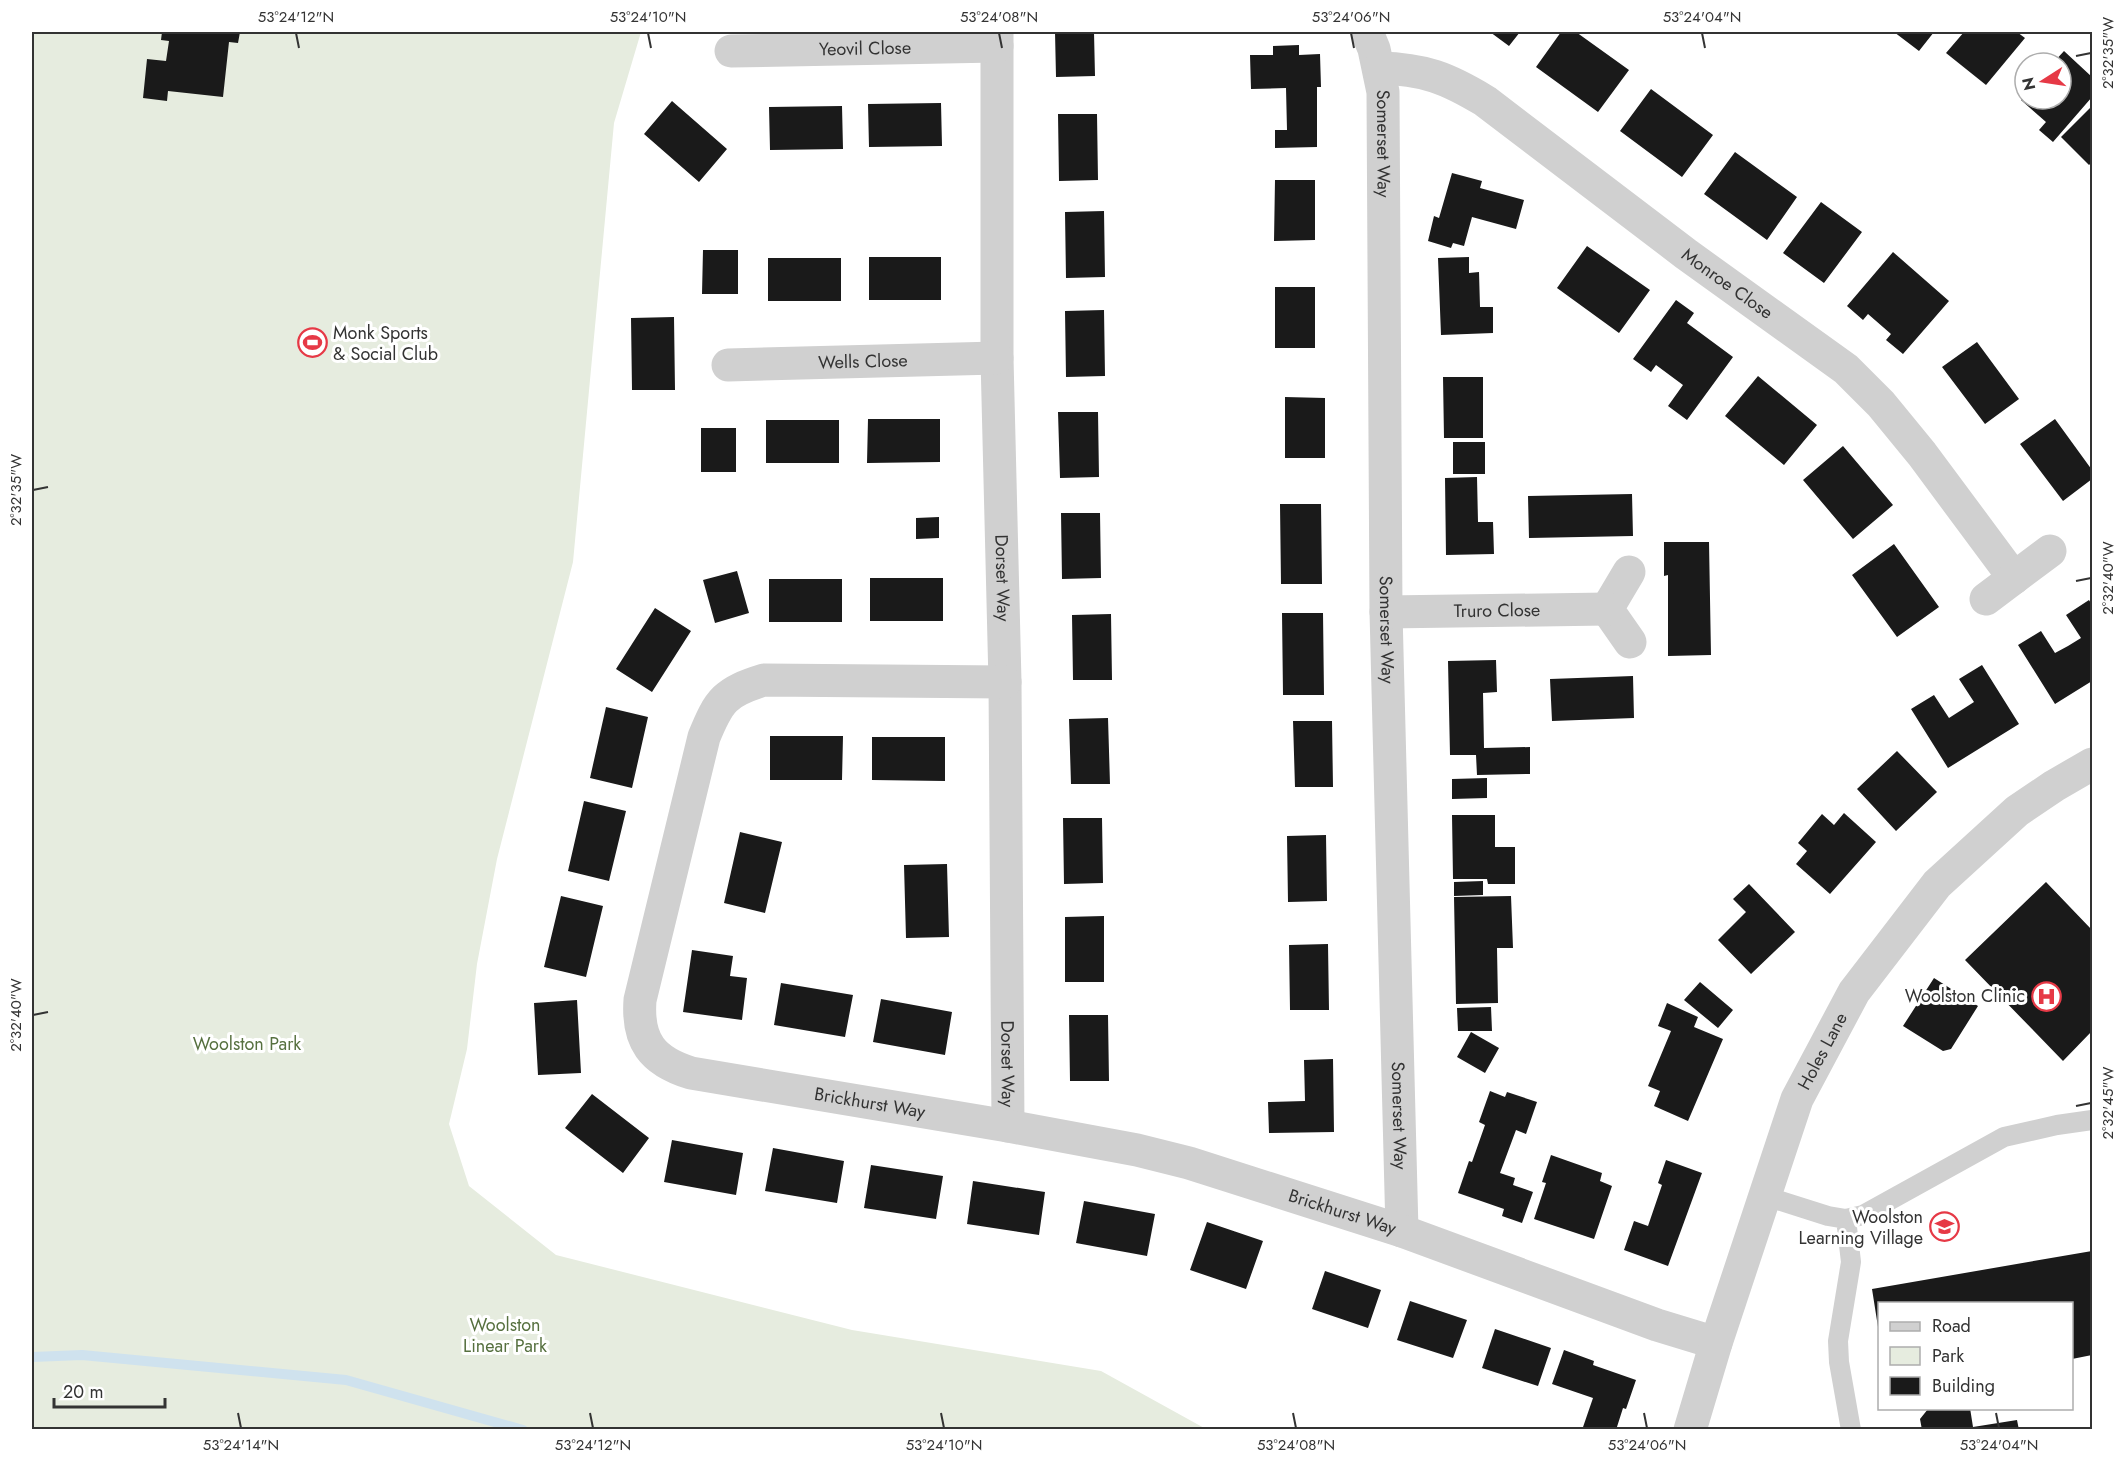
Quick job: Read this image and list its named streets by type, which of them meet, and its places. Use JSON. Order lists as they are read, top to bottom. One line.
{"streets":{"street":["Yeovil Close","Somerset Way","Monroe Close","Wells Close","Dorset Way","Truro Close","Holes Lane","Brickhurst Way"]},"crossings":[["Yeovil Close","Dorset Way"],["Somerset Way","Monroe Close"],["Somerset Way","Truro Close"],["Somerset Way","Brickhurst Way"],["Wells Close","Dorset Way"],["Dorset Way","Brickhurst Way"],["Holes Lane","Brickhurst Way"]],"parks":["Woolston Park","Woolston Linear Park"],"places":{"sports":["Monk Sports & Social Club"],"hospital":["Woolston Clinic"],"school or university":["Woolston Learning Village"]},"legend":["Road","Park","Building"],"scale_bar":"20 m","north":"left","coordinates":["53°24'12\"N","53°24'10\"N","53°24'08\"N","53°24'06\"N","53°24'04\"N","2°32'35\"W","2°32'40\"W","2°32'45\"W","53°24'14\"N"]}
